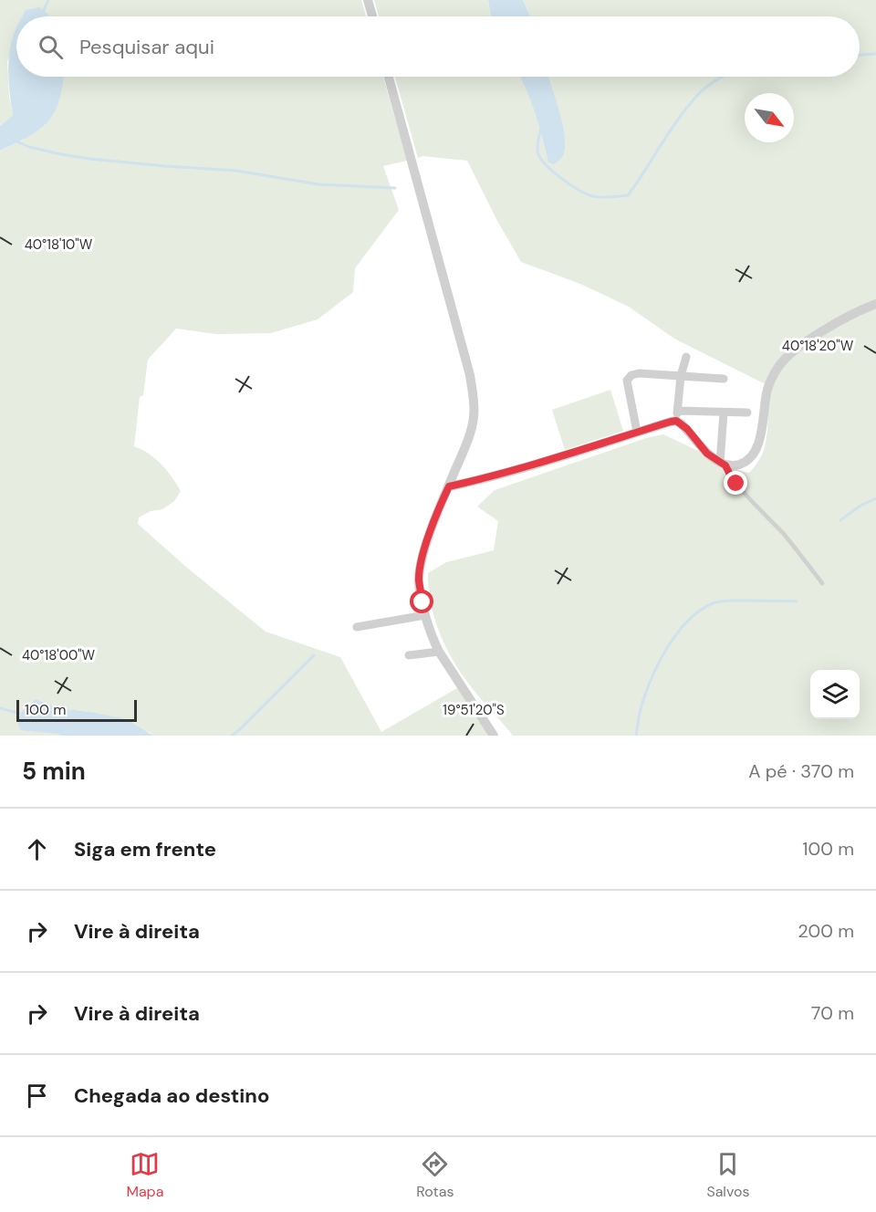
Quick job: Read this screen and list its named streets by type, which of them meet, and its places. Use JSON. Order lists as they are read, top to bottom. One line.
{"scale_bar":"100 m","north":"bottom right","page":{"search":"Pesquisar aqui","scale":"100 m","heading":["5 min","A pé · 370 m"],"list":[["Siga em frente","100 m"],["Vire à direita","200 m"],["Vire à direita","70 m"],"Chegada ao destino"],"nav":["Mapa","Rotas","Salvos"]},"coordinates":["40°18'10\"W","40°18'20\"W","40°18'00\"W","19°51'20\"S"]}
